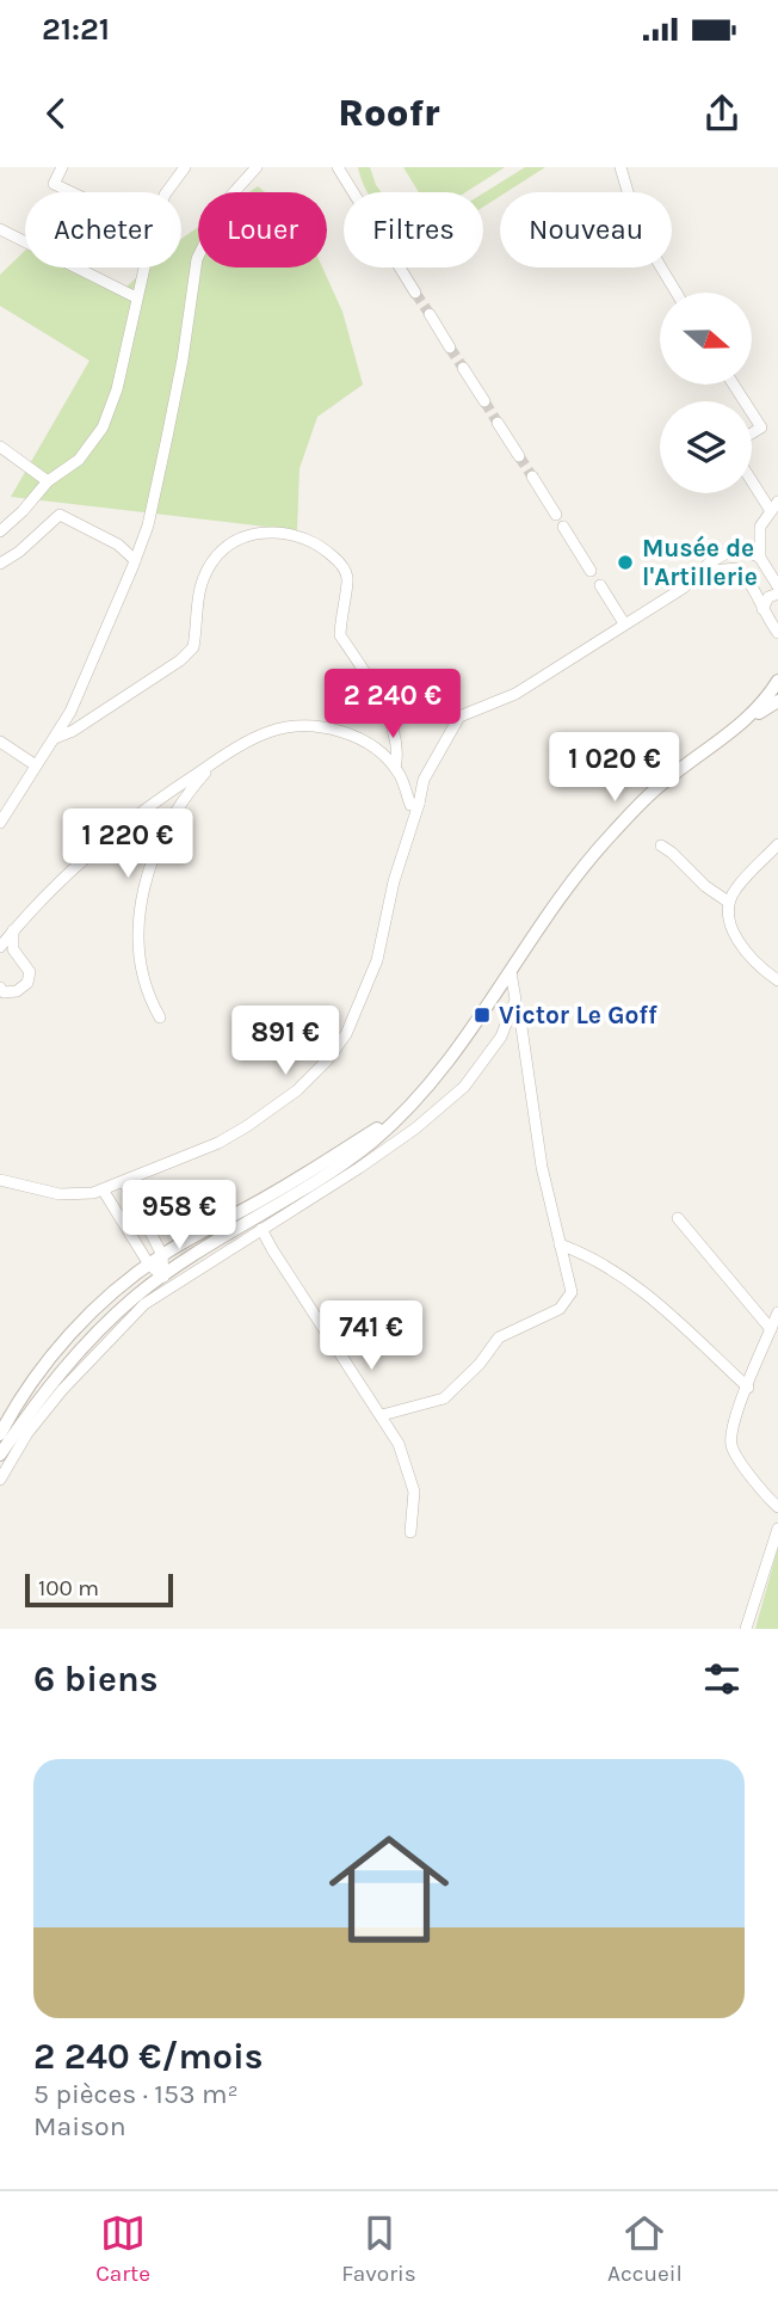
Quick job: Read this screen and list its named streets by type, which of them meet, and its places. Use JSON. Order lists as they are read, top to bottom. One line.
{"places":{"other":["Musée de l'Artillerie"],"transit":["Victor Le Goff"]},"scale_bar":"100 m","north":"right","page":{"status":"21:21","header":"Roofr","chip":["Acheter","Louer","Filtres","Nouveau"],"price":["2 240 €","1 020 €","1 220 €","891 €","958 €","741 €"],"scale":"100 m","heading":"6 biens","list":[{"name":"2 240 €/mois","note":"5 pièces · 153 m² · Maison"}],"tabs":["Carte","Favoris","Accueil"]}}
